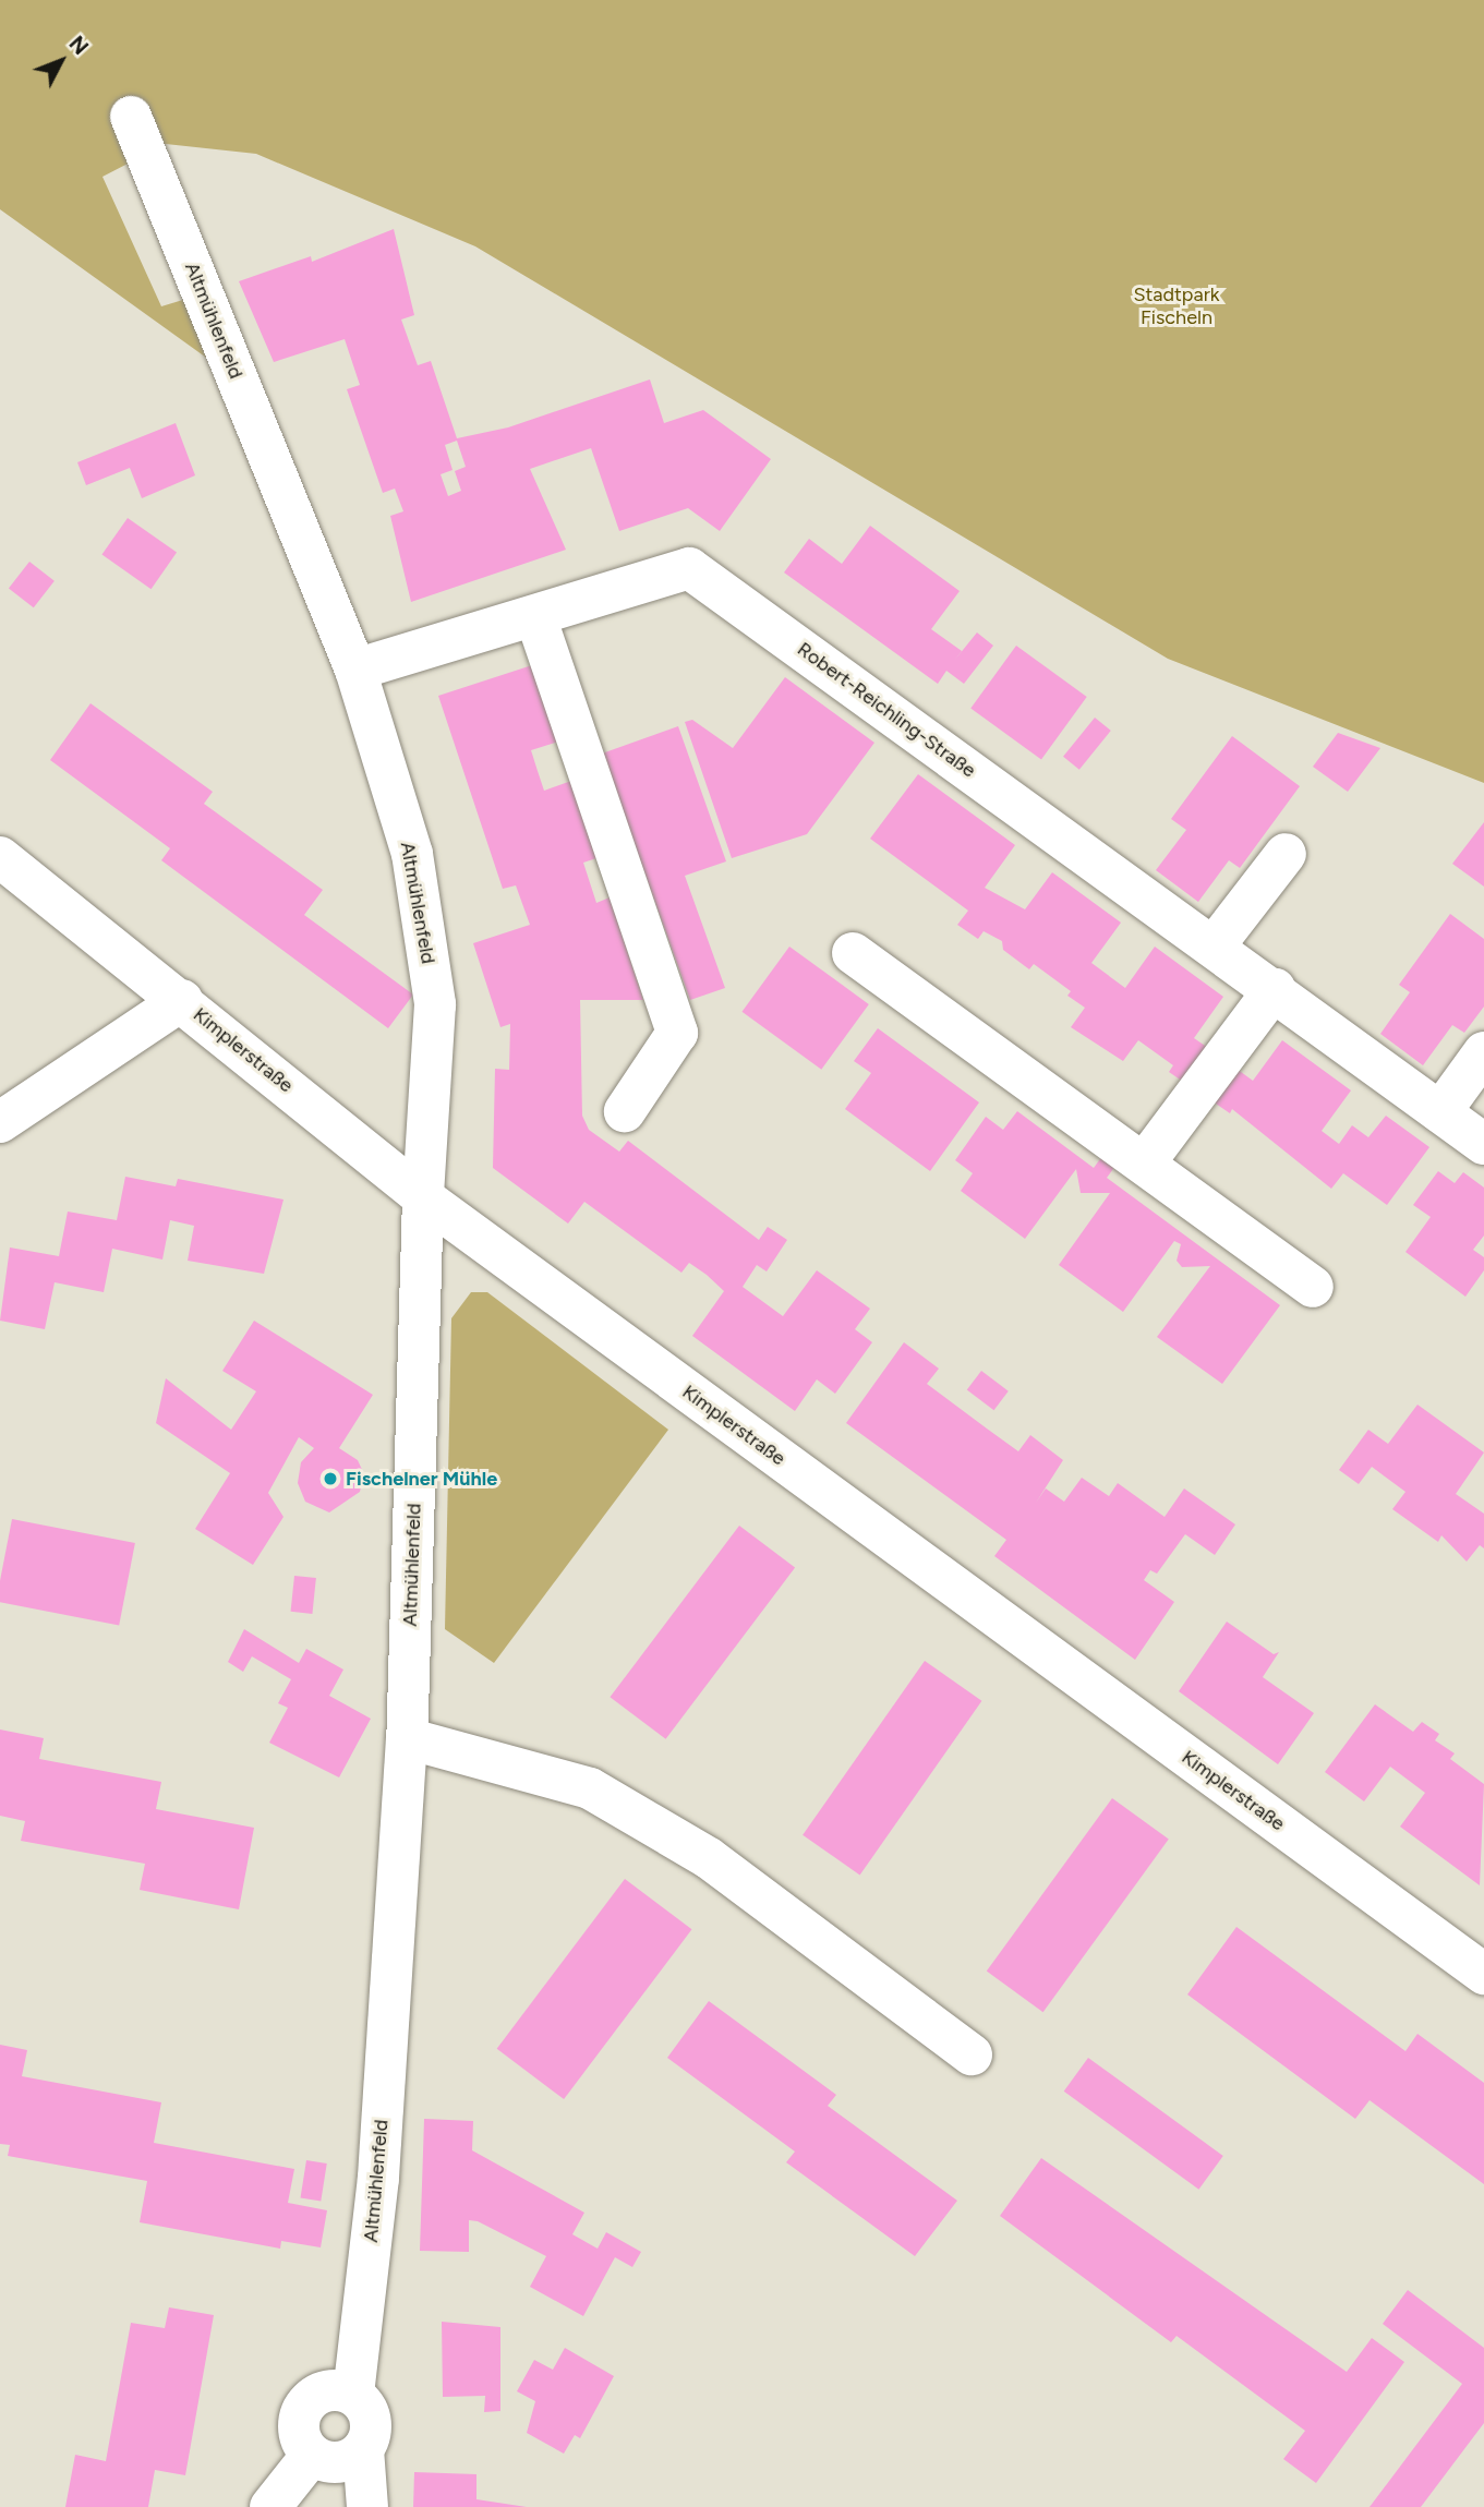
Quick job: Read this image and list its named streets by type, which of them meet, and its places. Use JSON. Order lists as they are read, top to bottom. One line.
{"streets":{"street":["Altmühlenfeld","Robert-Reichling-Straße","Kimplerstraße"]},"crossings":[["Altmühlenfeld","Robert-Reichling-Straße"],["Altmühlenfeld","Kimplerstraße"]],"parks":["Stadtpark Fischeln"],"places":["Fischelner Mühle"],"north":"top right"}
